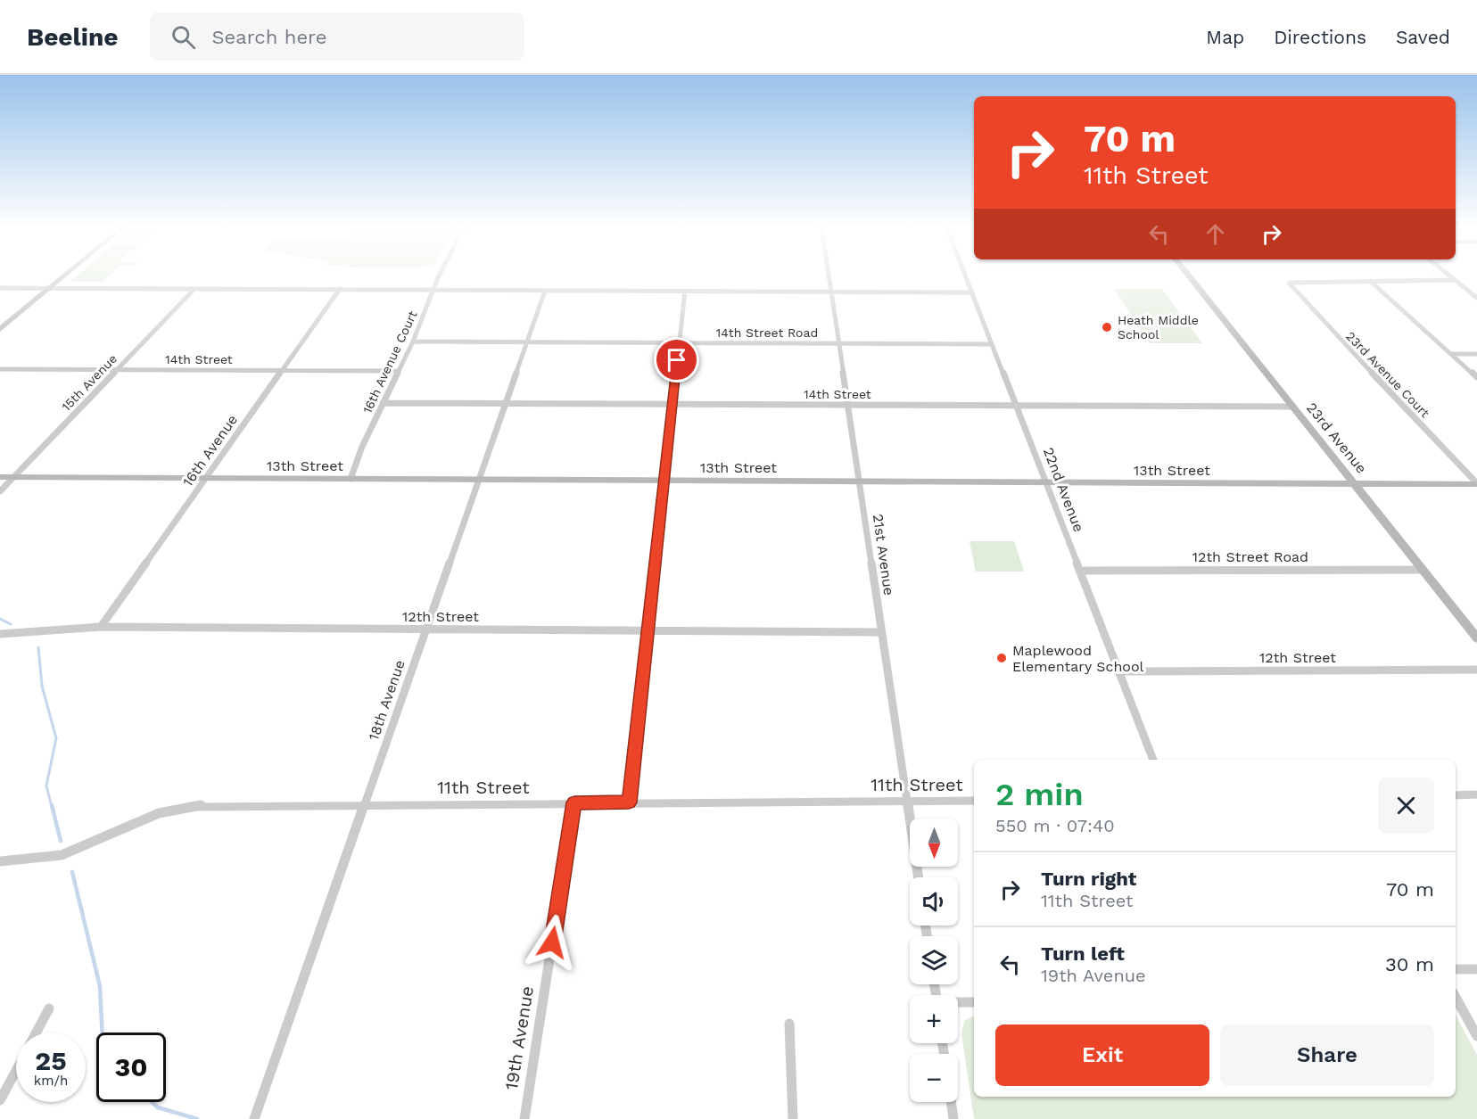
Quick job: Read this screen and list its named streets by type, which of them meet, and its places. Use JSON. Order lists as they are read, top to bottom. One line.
{"streets":{"street":["14th Street Road","14th Street","16th Avenue Court","23rd Avenue Court","15th Avenue","23rd Avenue","16th Avenue","13th Street","22nd Avenue","21st Avenue","12th Street Road","12th Street","18th Avenue","11th Street","19th Avenue"]},"crossings":[["14th Street Road","16th Avenue Court"],["14th Street Road","22nd Avenue"],["14th Street Road","21st Avenue"],["14th Street Road","18th Avenue"],["14th Street","16th Avenue Court"],["14th Street","15th Avenue"],["14th Street","23rd Avenue"],["14th Street","16th Avenue"],["14th Street","22nd Avenue"],["14th Street","21st Avenue"],["14th Street","18th Avenue"],["16th Avenue Court","13th Street"],["23rd Avenue Court","13th Street"],["15th Avenue","13th Street"],["23rd Avenue","13th Street"],["23rd Avenue","12th Street Road"],["16th Avenue","13th Street"],["16th Avenue","12th Street"],["13th Street","22nd Avenue"],["13th Street","21st Avenue"],["13th Street","18th Avenue"],["22nd Avenue","12th Street Road"],["22nd Avenue","12th Street"],["21st Avenue","12th Street"],["21st Avenue","11th Street"],["12th Street","18th Avenue"],["18th Avenue","11th Street"],["11th Street","19th Avenue"]],"places":["Heath Middle School","Maplewood Elementary School"],"north":"bottom","page":{"header":"Beeline","search":"Search here","nav":["Map","Directions","Saved"],"turn":["70 m","11th Street"],"heading":["2 min","550 m · 07:40"],"map_buttons":["+","−"],"list":[{"name":"Turn right","note":"11th Street","value":"70 m"},{"name":"Turn left","note":"19th Avenue","value":"30 m"}],"buttons":["Exit","Share"],"speed":"25 km/h","limit":"30"}}
